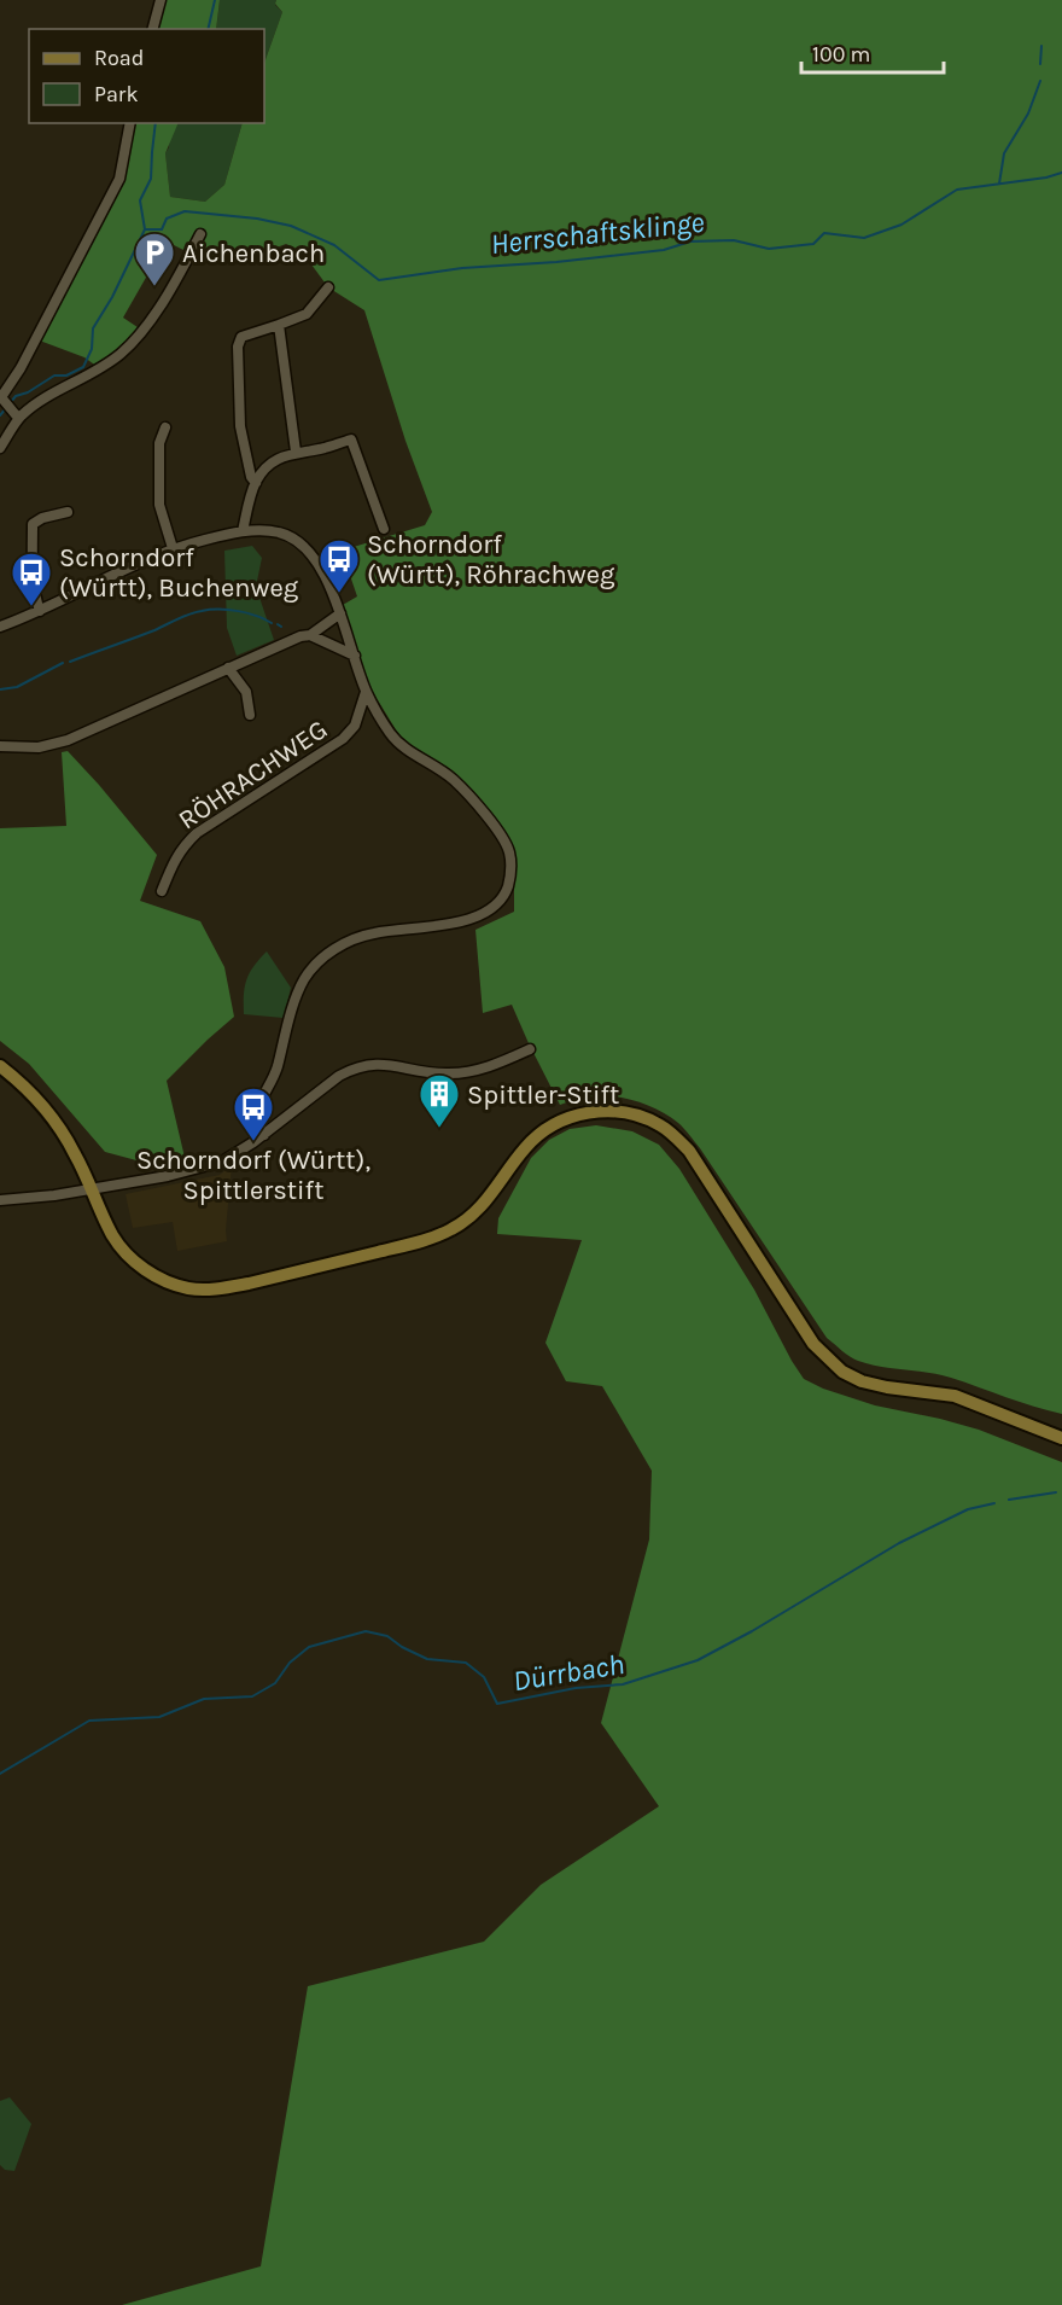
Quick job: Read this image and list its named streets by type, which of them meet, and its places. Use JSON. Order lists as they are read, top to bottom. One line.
{"streets":{"street":["RÖHRACHWEG"]},"water":["Herrschaftsklinge","Dürrbach"],"places":{"parking":["Aichenbach"],"bus stop":["Schorndorf (Württ), Röhrachweg","Schorndorf (Württ), Buchenweg","Schorndorf (Württ), Spittlerstift"],"building":["Spittler-Stift"]},"legend":["Road","Park"],"scale_bar":"100 m"}
